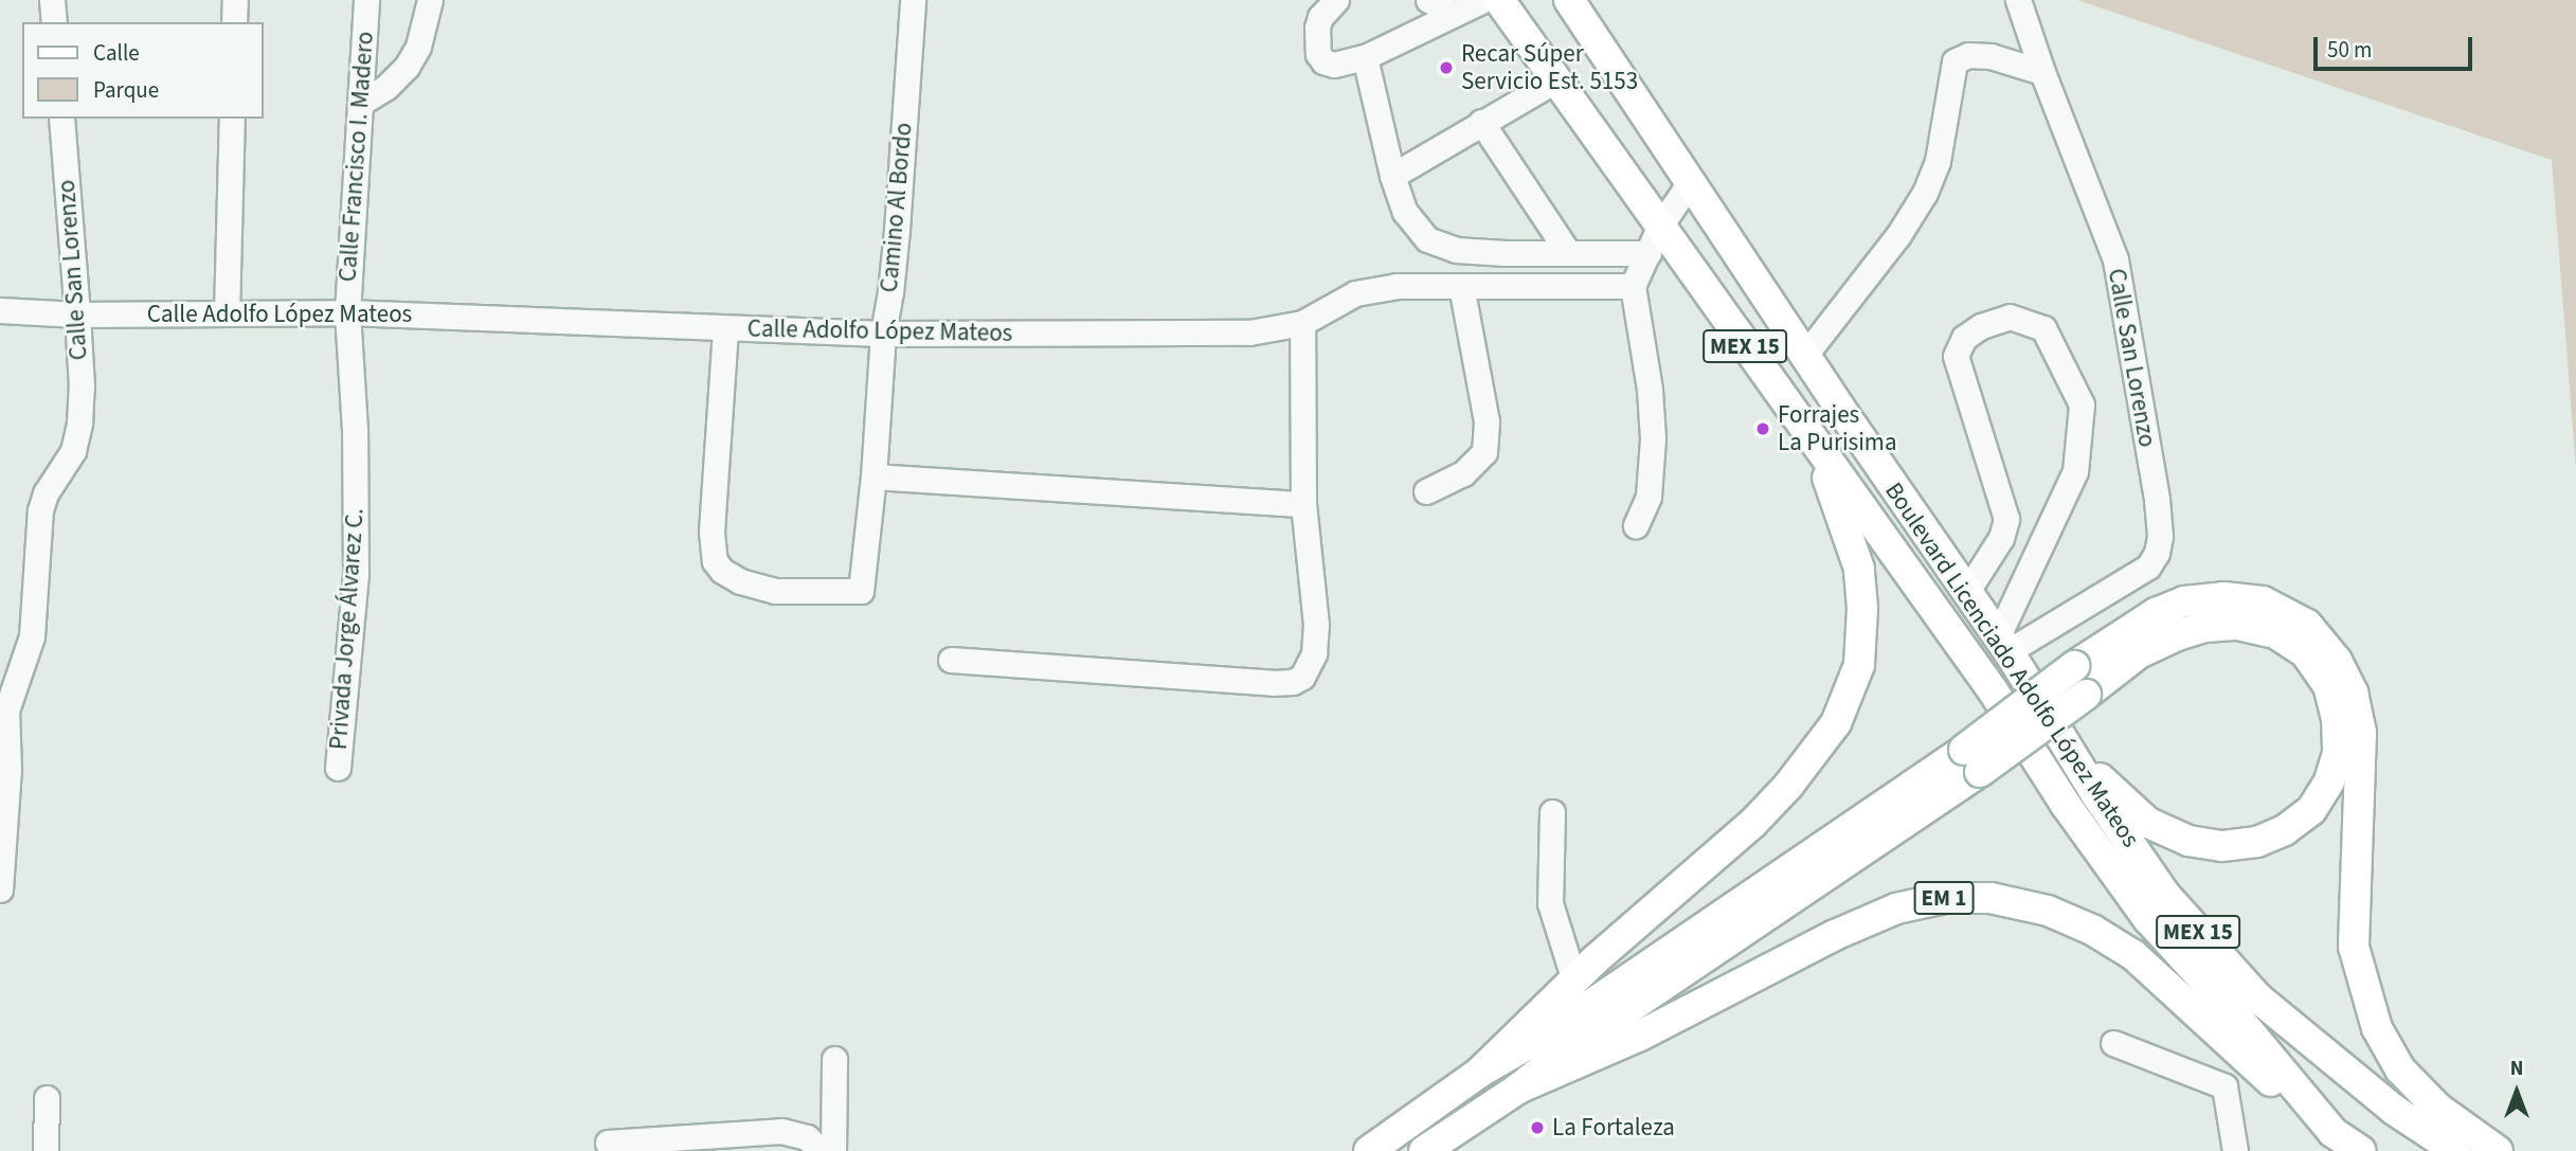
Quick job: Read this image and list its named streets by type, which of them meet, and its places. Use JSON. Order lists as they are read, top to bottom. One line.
{"streets":{"main road":["MEX 15","Boulevard Licenciado Adolfo López Mateos","EM 1"],"street":["Calle Francisco I. Madero","Camino Al Bordo","Calle San Lorenzo","Calle Adolfo López Mateos","Privada Jorge Álvarez C."]},"crossings":[["Calle Francisco I. Madero","Calle Adolfo López Mateos"],["Calle Francisco I. Madero","Privada Jorge Álvarez C."],["Camino Al Bordo","Calle Adolfo López Mateos"],["Calle San Lorenzo","Calle Adolfo López Mateos"],["Calle San Lorenzo","Boulevard Licenciado Adolfo López Mateos"],["Boulevard Licenciado Adolfo López Mateos","EM 1"]],"places":["Recar Súper Servicio Est. 5153","Forrajes La Purisima","La Fortaleza"],"legend":["Calle","Parque"],"scale_bar":"50 m","north":"top"}
